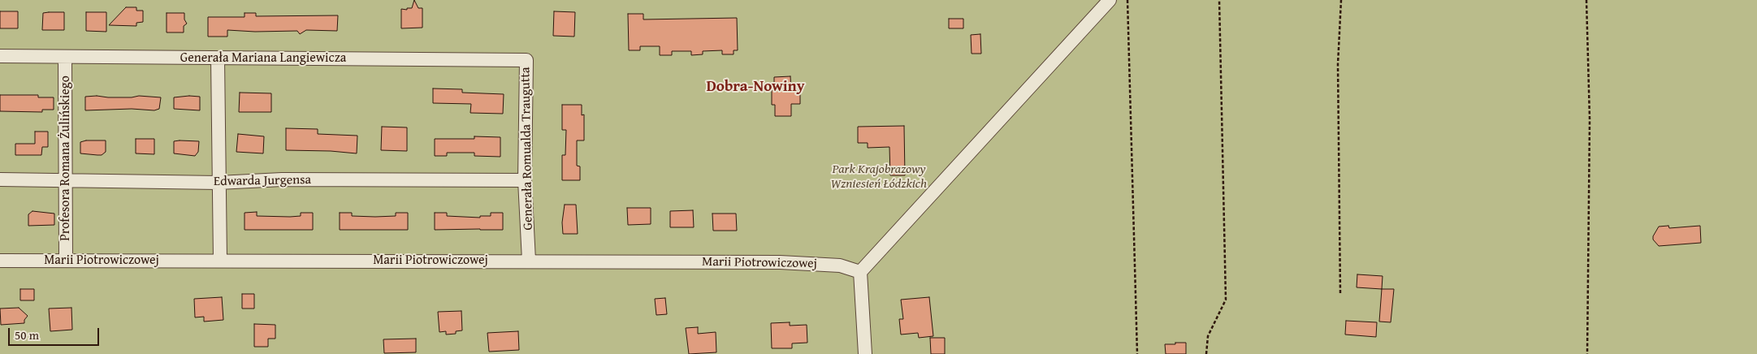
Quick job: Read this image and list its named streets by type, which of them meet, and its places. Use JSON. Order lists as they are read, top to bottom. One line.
{"streets":{"street":["Generała Mariana Langiewicza","Generała Romualda Traugutta","Profesora Romana Żulińskiego","Edwarda Jurgensa","Marii Piotrowiczowej"]},"crossings":[["Generała Mariana Langiewicza","Generała Romualda Traugutta"],["Generała Mariana Langiewicza","Profesora Romana Żulińskiego"],["Generała Romualda Traugutta","Edwarda Jurgensa"],["Generała Romualda Traugutta","Marii Piotrowiczowej"],["Profesora Romana Żulińskiego","Edwarda Jurgensa"],["Profesora Romana Żulińskiego","Marii Piotrowiczowej"]],"districts":["Dobra-Nowiny"],"parks":["Park Krajobrazowy Wzniesień Łódzkich"],"scale_bar":"50 m"}
